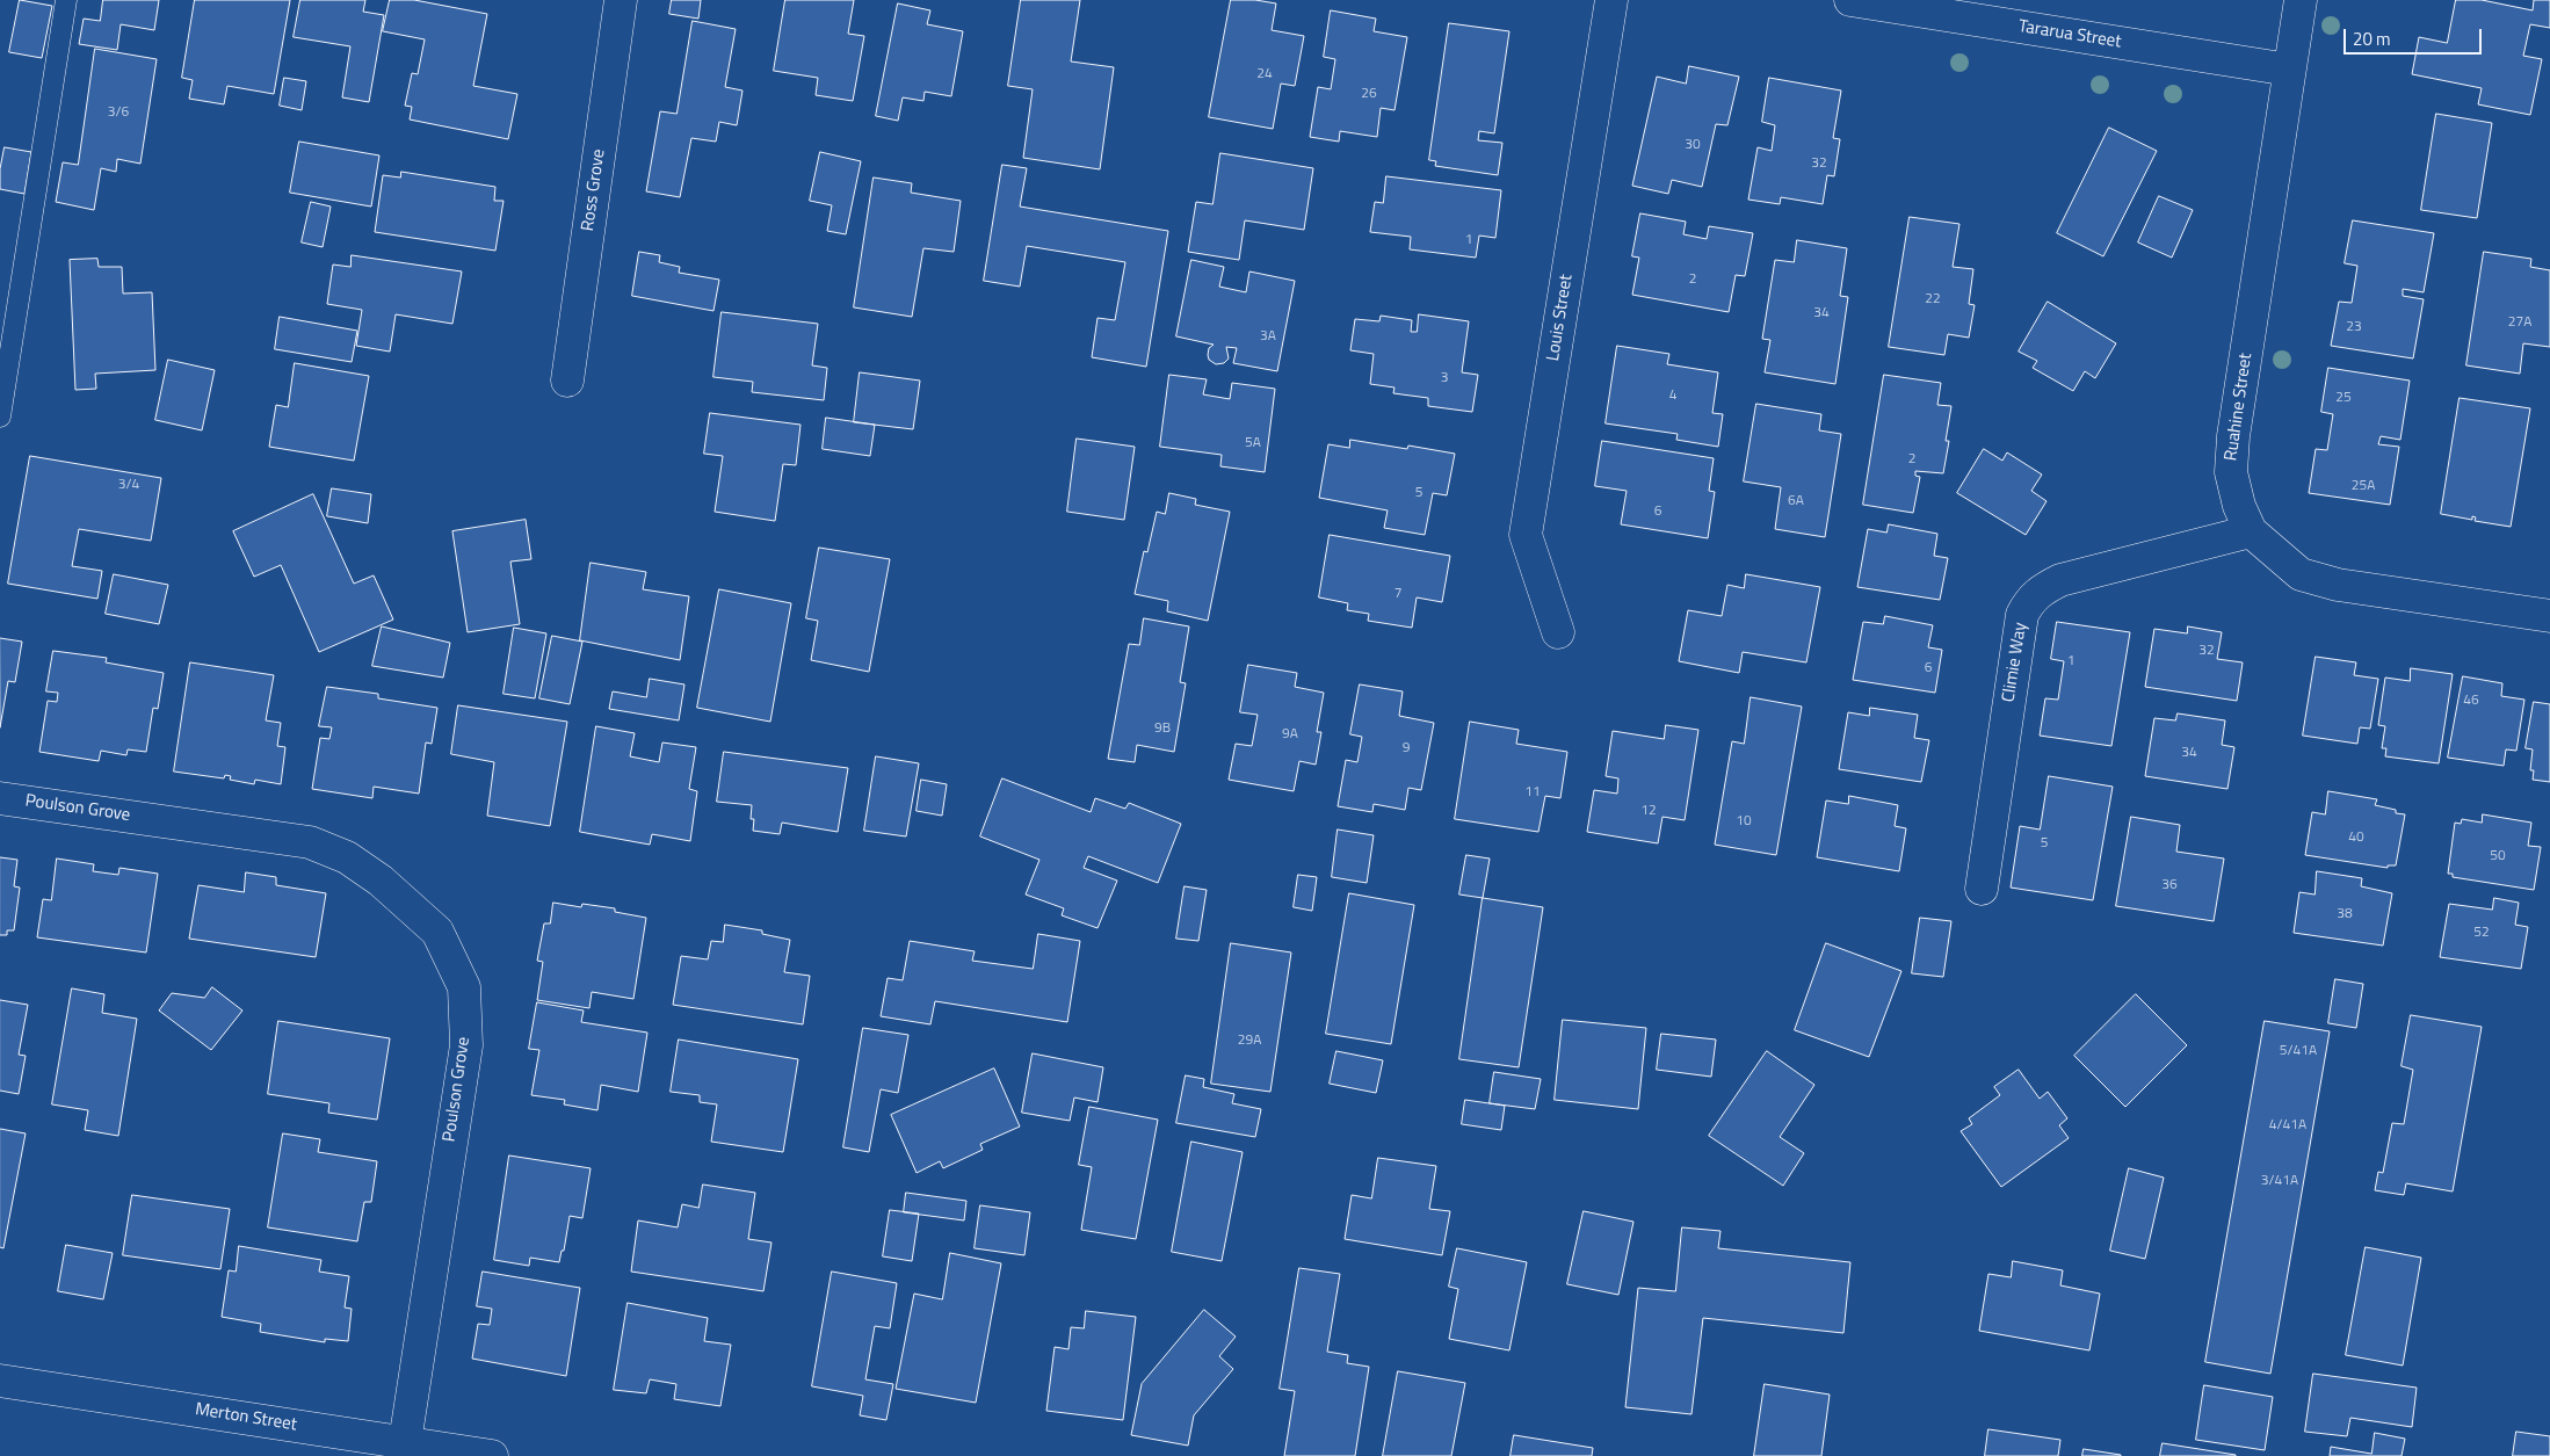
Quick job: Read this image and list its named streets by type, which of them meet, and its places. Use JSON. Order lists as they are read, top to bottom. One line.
{"streets":{"street":["Tararua Street","Ross Grove","Louis Street","Ruahine Street","Climie Way","Poulson Grove","Merton Street"]},"crossings":[["Tararua Street","Ruahine Street"],["Ruahine Street","Climie Way"],["Poulson Grove","Merton Street"]],"house_numbers":["24","26","3/6","30","32","1","2","22","34","27A","23","3A","3","4","25","5A","2","3/4","25A","5","6A","6","7","32","1","6","46","9B","9A","9","34","11","12","10","40","5","50","36","38","52","29A","5/41A","4/41A","3/41A"],"scale_bar":"20 m"}
